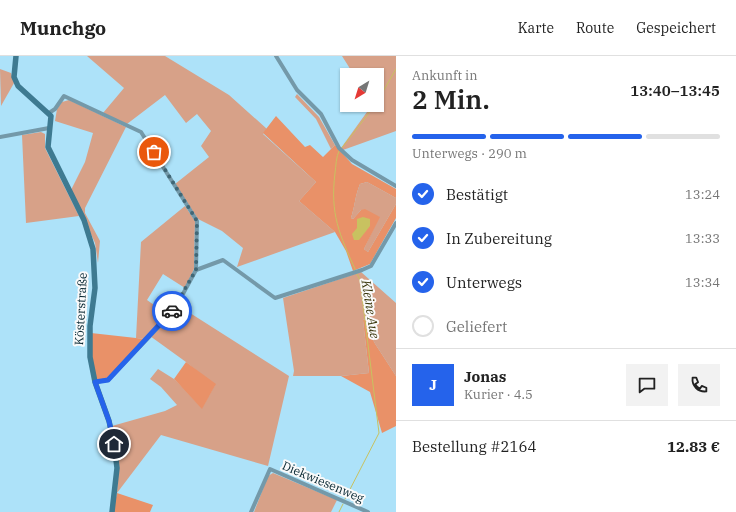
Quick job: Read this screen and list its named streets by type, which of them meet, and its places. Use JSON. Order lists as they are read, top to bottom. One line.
{"streets":{"main road":["Kösterstraße"],"street":["Diekwiesenweg"]},"water":["Kleine Aue"],"north":"bottom left","page":{"header":"Munchgo","nav":["Karte","Route","Gespeichert"],"heading":["2 Min.","Ankunft in","13:40–13:45"],"panel":["Jonas","Kurier · 4.5","Bestellung #2164","12.83 €"],"bar":"Unterwegs · 290 m","list":[["Bestätigt","13:24"],["In Zubereitung","13:33"],["Unterwegs","13:34"],"Geliefert"],"round":"J"}}
